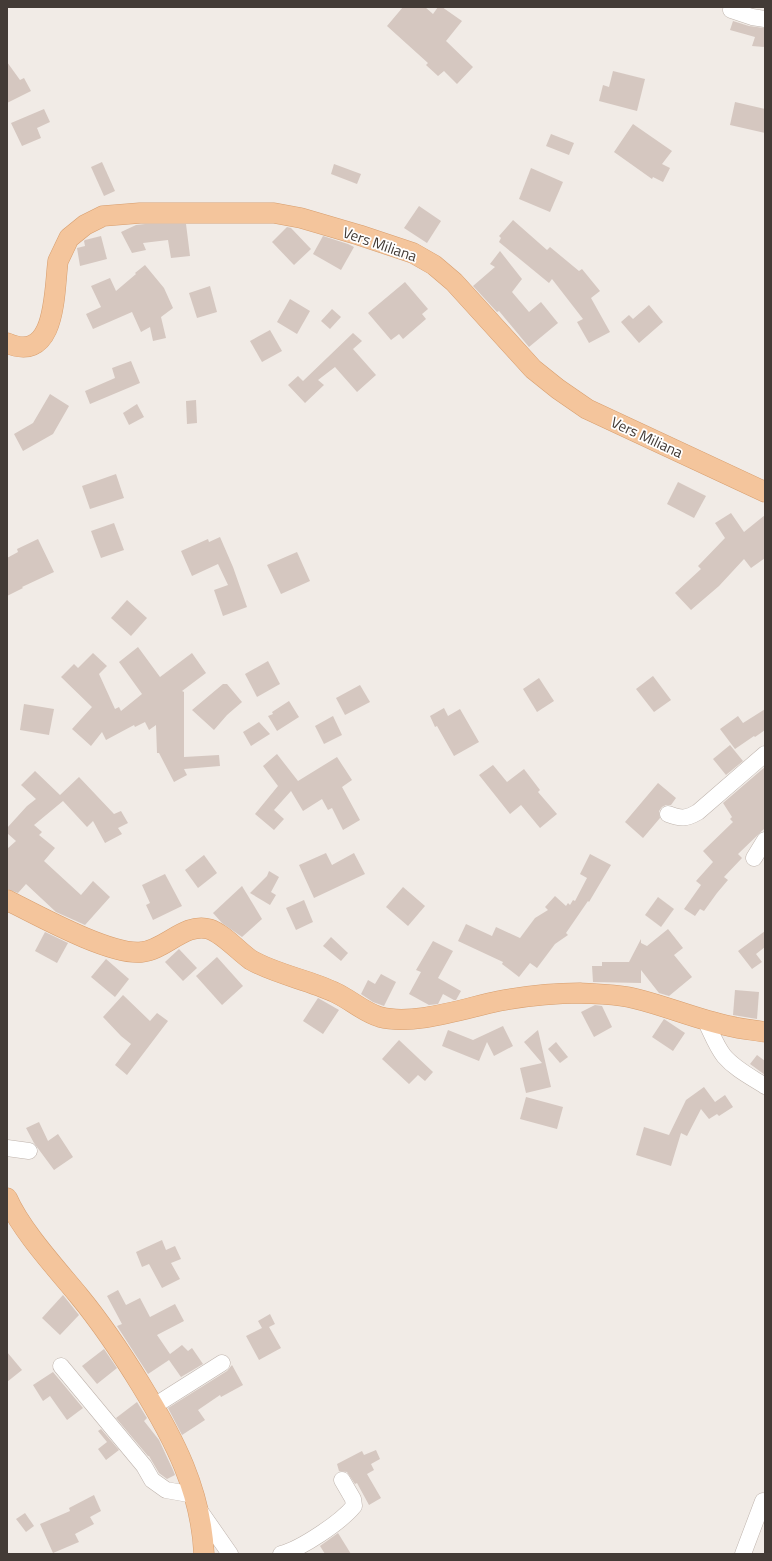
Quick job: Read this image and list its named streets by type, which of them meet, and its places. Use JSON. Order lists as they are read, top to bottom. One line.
{"streets":{"main road":["Vers Miliana"]}}
